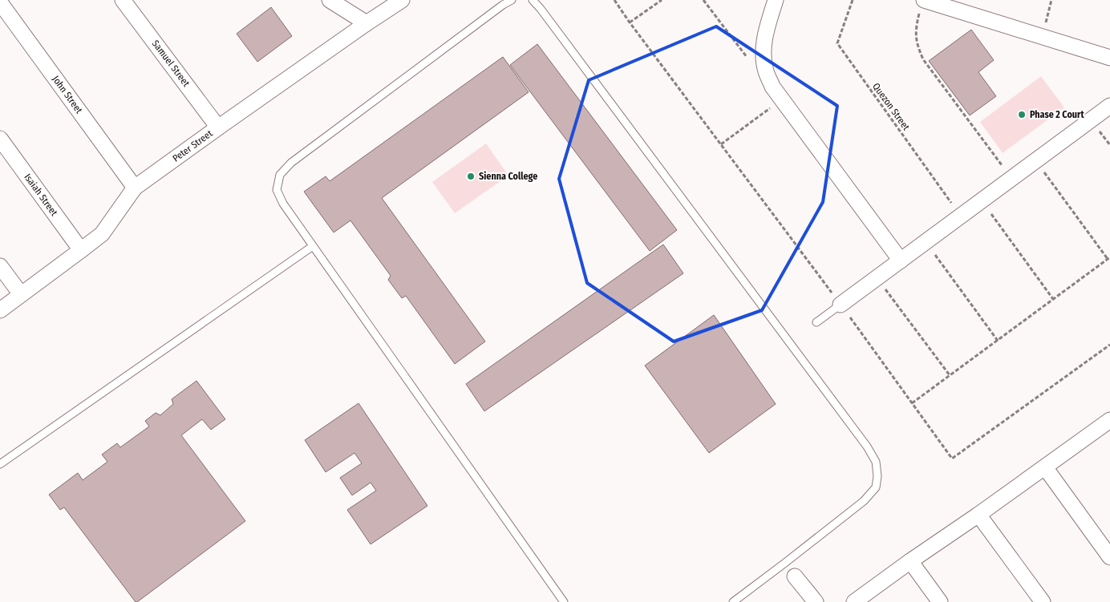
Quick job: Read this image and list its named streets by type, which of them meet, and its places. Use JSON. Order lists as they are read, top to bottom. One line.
{"streets":{"street":["Samuel Street","John Street","Peter Street","Isaiah Street"],"path":["Quezon Street"]},"crossings":[["Samuel Street","Peter Street"],["John Street","Peter Street"],["Peter Street","Isaiah Street"]],"places":["Phase 2 Court","Sienna College"]}
